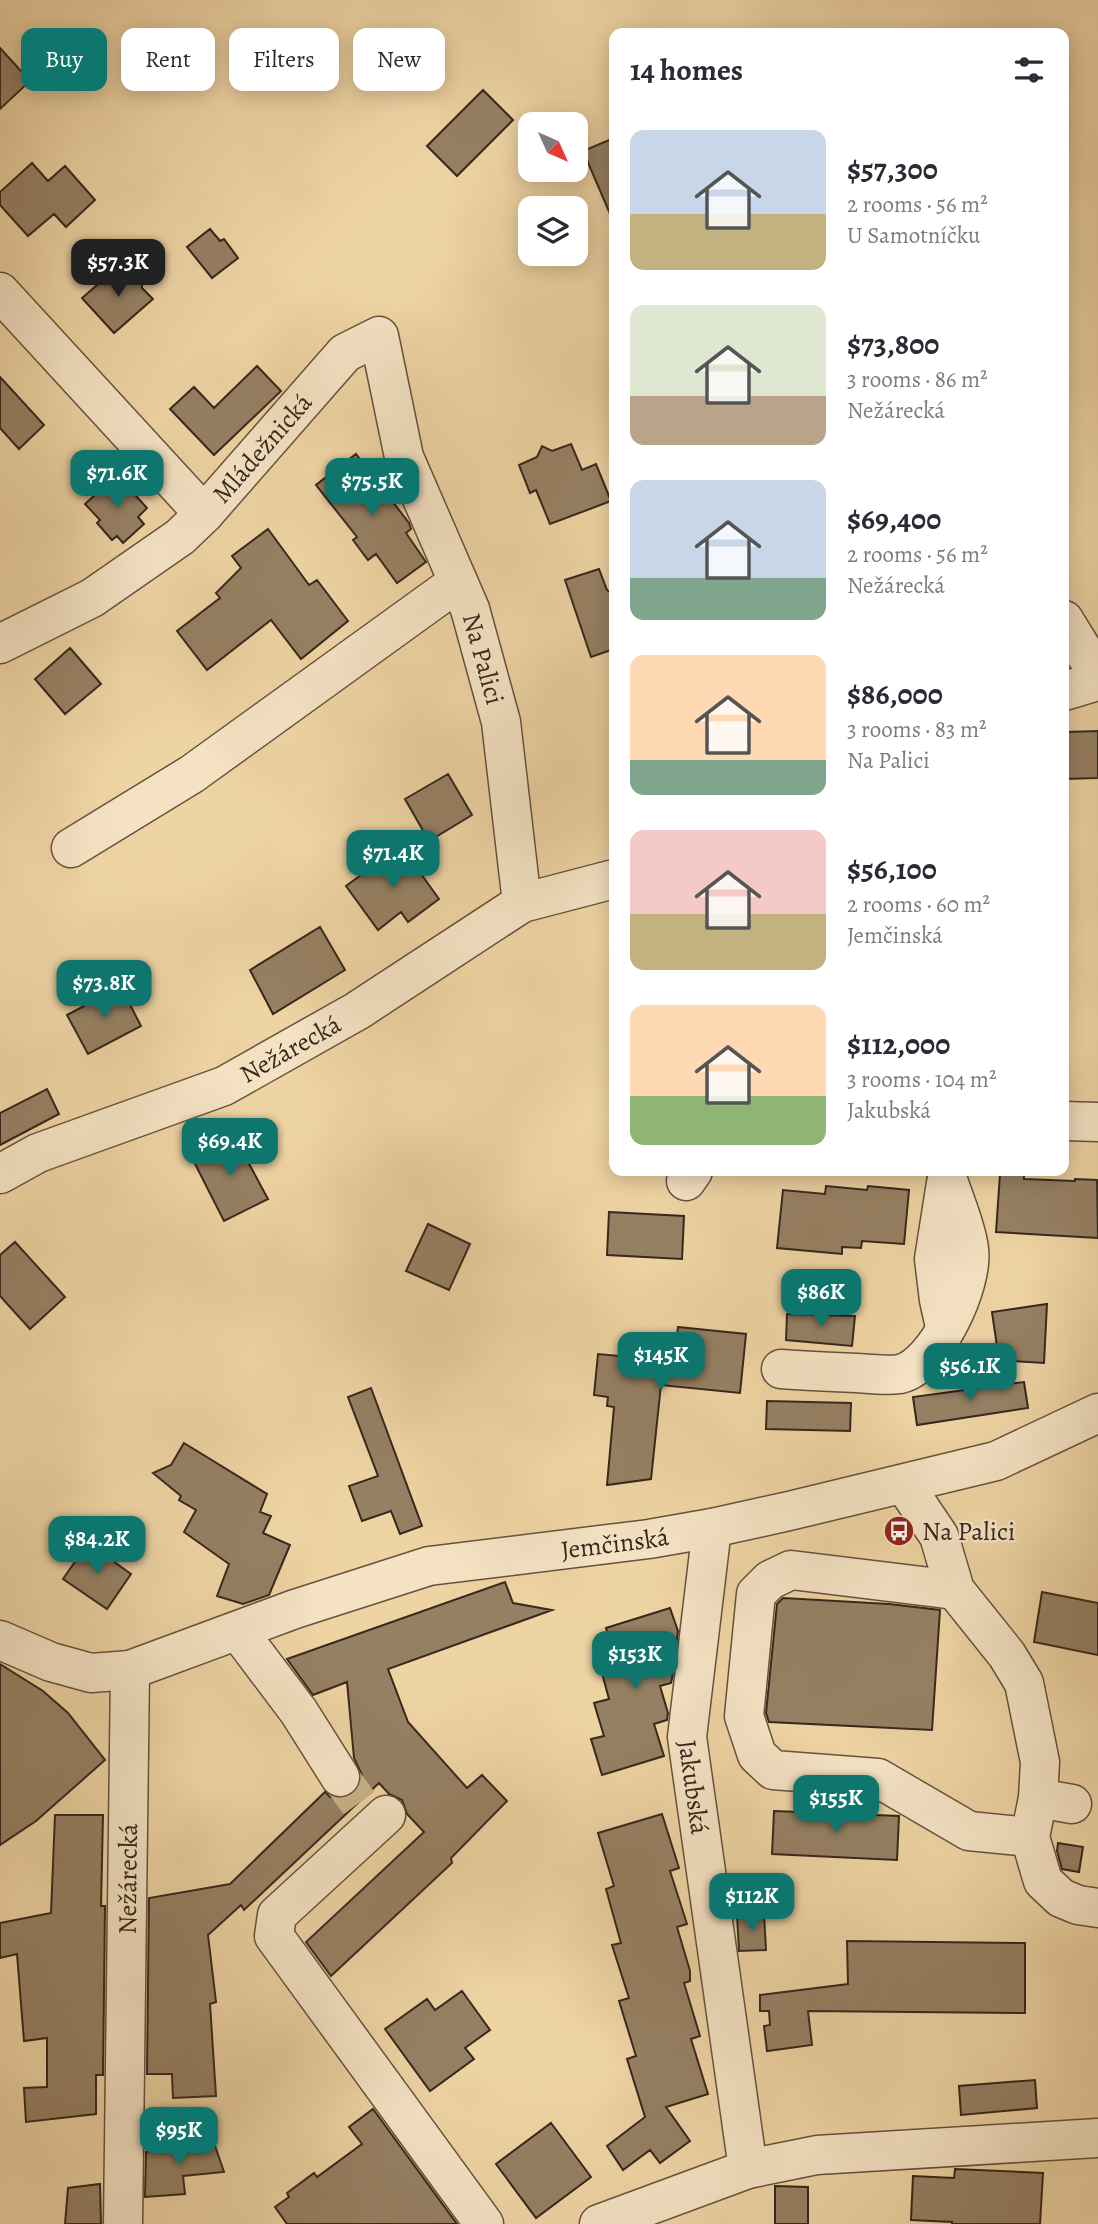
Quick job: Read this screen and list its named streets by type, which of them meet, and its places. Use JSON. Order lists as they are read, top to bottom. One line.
{"streets":{"street":["Mládežnická","Na Palici","Nežárecká","Jemčinská","Jakubská"]},"crossings":[["Mládežnická","Na Palici"],["Na Palici","Nežárecká"],["Nežárecká","Jemčinská"],["Jemčinská","Jakubská"]],"places":{"bus stop":["Na Palici"]},"north":"bottom right","page":{"chip":["Buy","Rent","Filters","New"],"heading":"14 homes","list":[{"name":"$57,300","note":"2 rooms · 56 m² · U Samotníčku"},{"name":"$73,800","note":"3 rooms · 86 m² · Nežárecká"},{"name":"$69,400","note":"2 rooms · 56 m² · Nežárecká"},{"name":"$86,000","note":"3 rooms · 83 m² · Na Palici"},{"name":"$56,100","note":"2 rooms · 60 m² · Jemčinská"},{"name":"$112,000","note":"3 rooms · 104 m² · Jakubská"}],"price":["$57.3K","$71.6K","$75.5K","$71.4K","$73.8K","$69.4K","$86K","$145K","$56.1K","$84.2K","$153K","$155K","$112K","$95K"]}}
